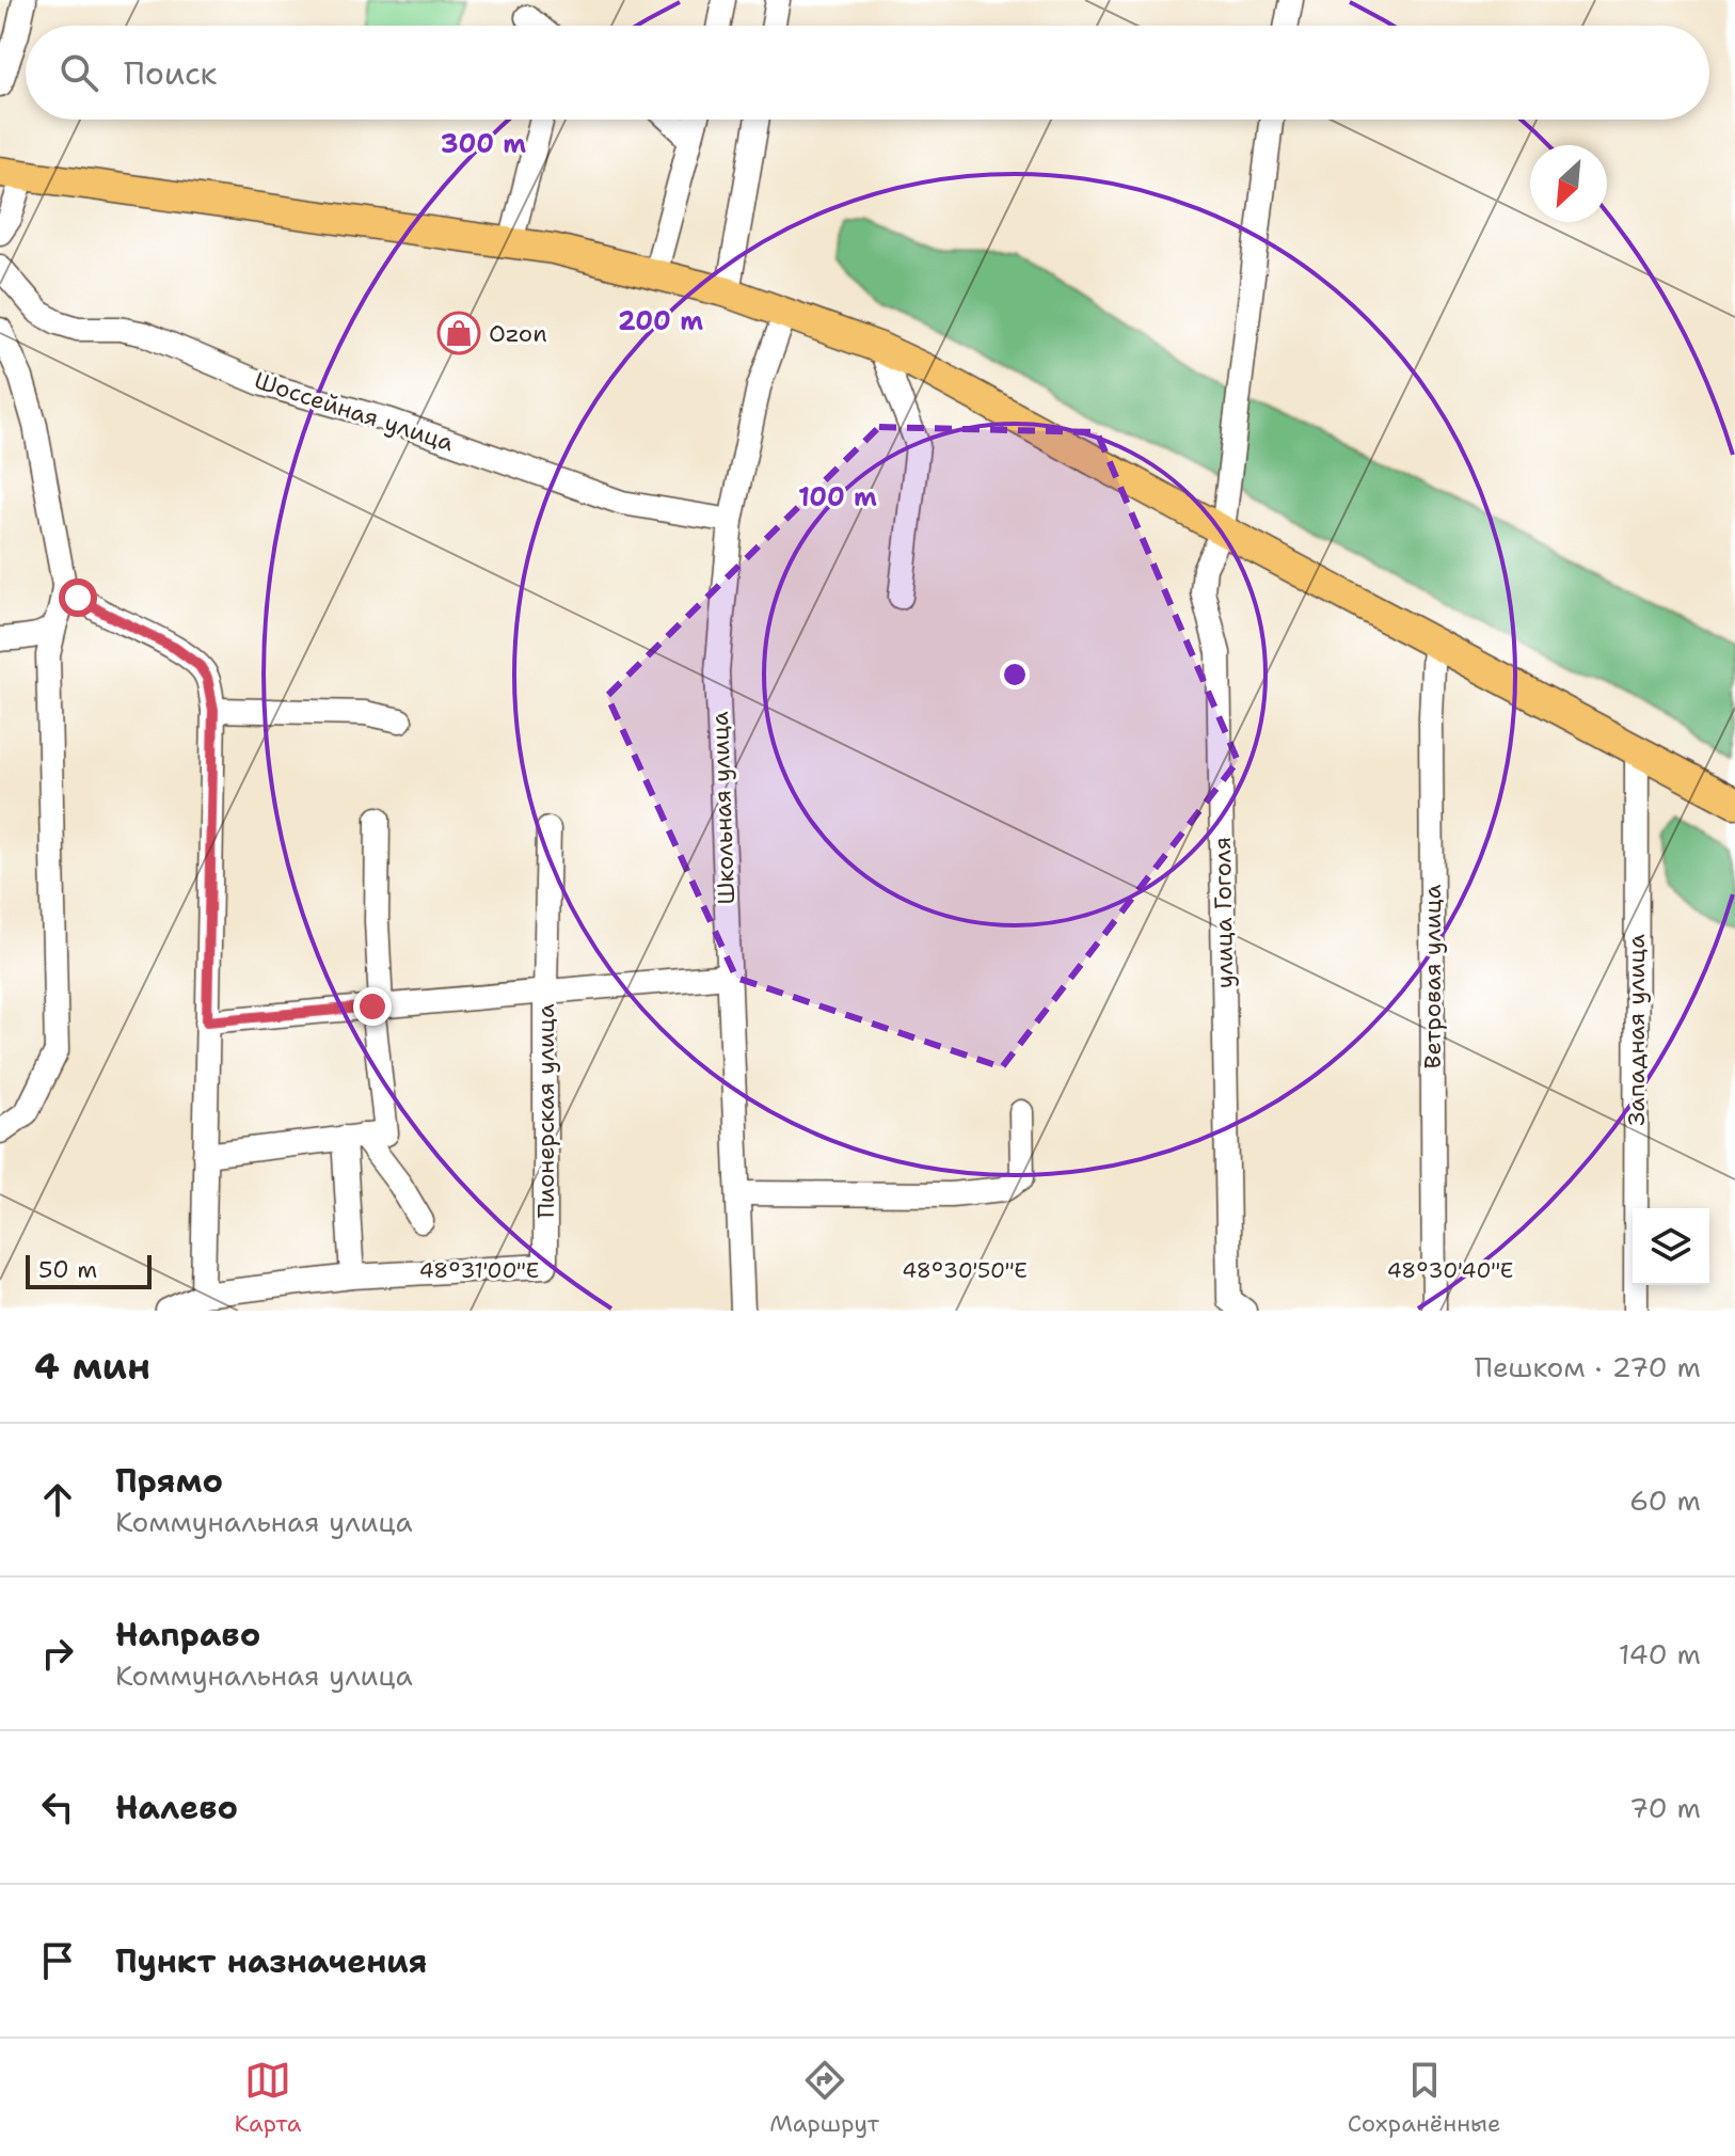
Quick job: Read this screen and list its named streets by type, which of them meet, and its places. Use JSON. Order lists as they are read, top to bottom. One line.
{"streets":{"street":["Шоссейная улица","Школьная улица","улица Гоголя","Ветровая улица","Западная улица","Пионерская улица"]},"crossings":[["Шоссейная улица","Школьная улица"]],"places":{"shop":["Ozon"]},"scale_bar":"50 m","north":"bottom left","page":{"search":"Поиск","scale":"50 m","heading":["4 мин","Пешком · 270 m"],"list":[["Прямо","Коммунальная улица","60 m"],["Направо","Коммунальная улица","140 m"],["Налево","70 m"],"Пункт назначения"],"nav":["Карта","Маршрут","Сохранённые"]},"coordinates":["48°31'00\"E","48°30'50\"E","48°30'40\"E"],"rings":["300 m","200 m","100 m"]}
